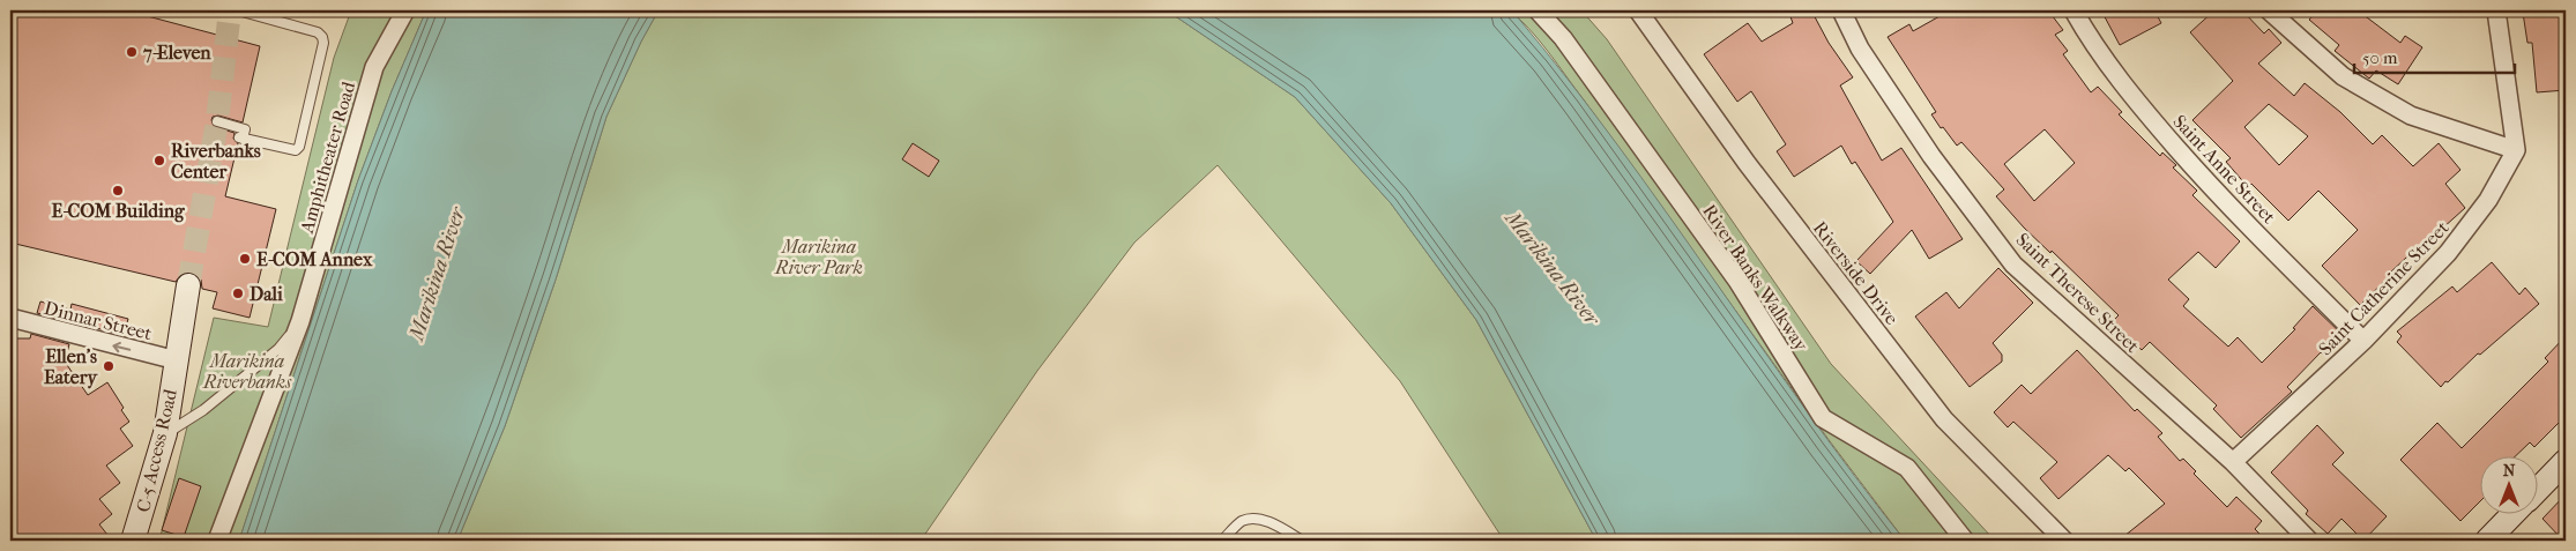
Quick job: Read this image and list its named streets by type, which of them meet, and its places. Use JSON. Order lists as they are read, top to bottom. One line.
{"streets":{"street":["Amphitheater Road","Saint Anne Street","Riverside Drive","River Banks Walkway","Saint Catherine Street","Saint Therese Street","Dinnar Street","C-5 Access Road"]},"crossings":[["Saint Anne Street","Saint Catherine Street"],["Saint Catherine Street","Saint Therese Street"],["Dinnar Street","C-5 Access Road"]],"one_way":["Dinnar Street"],"water":["Marikina River"],"parks":["Marikina River Park","Marikina Riverbanks"],"places":["7-Eleven","Riverbanks Center","E-COM Building","E-COM Annex","Dali","Ellen's Eatery"],"scale_bar":"50 m","north":"top"}
